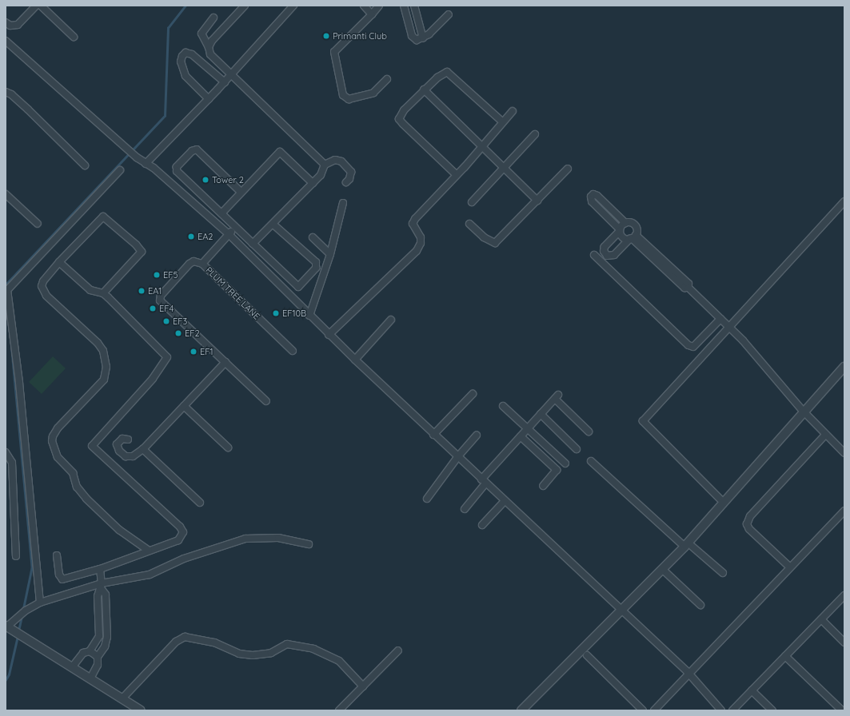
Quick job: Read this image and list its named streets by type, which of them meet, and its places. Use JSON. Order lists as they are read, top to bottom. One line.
{"streets":{"street":["PLUM TREE LANE"]},"places":["Primanti Club","Tower 2","EA2","EF5","EA1","EF4","EF10B","EF3","EF2","EF1"]}
